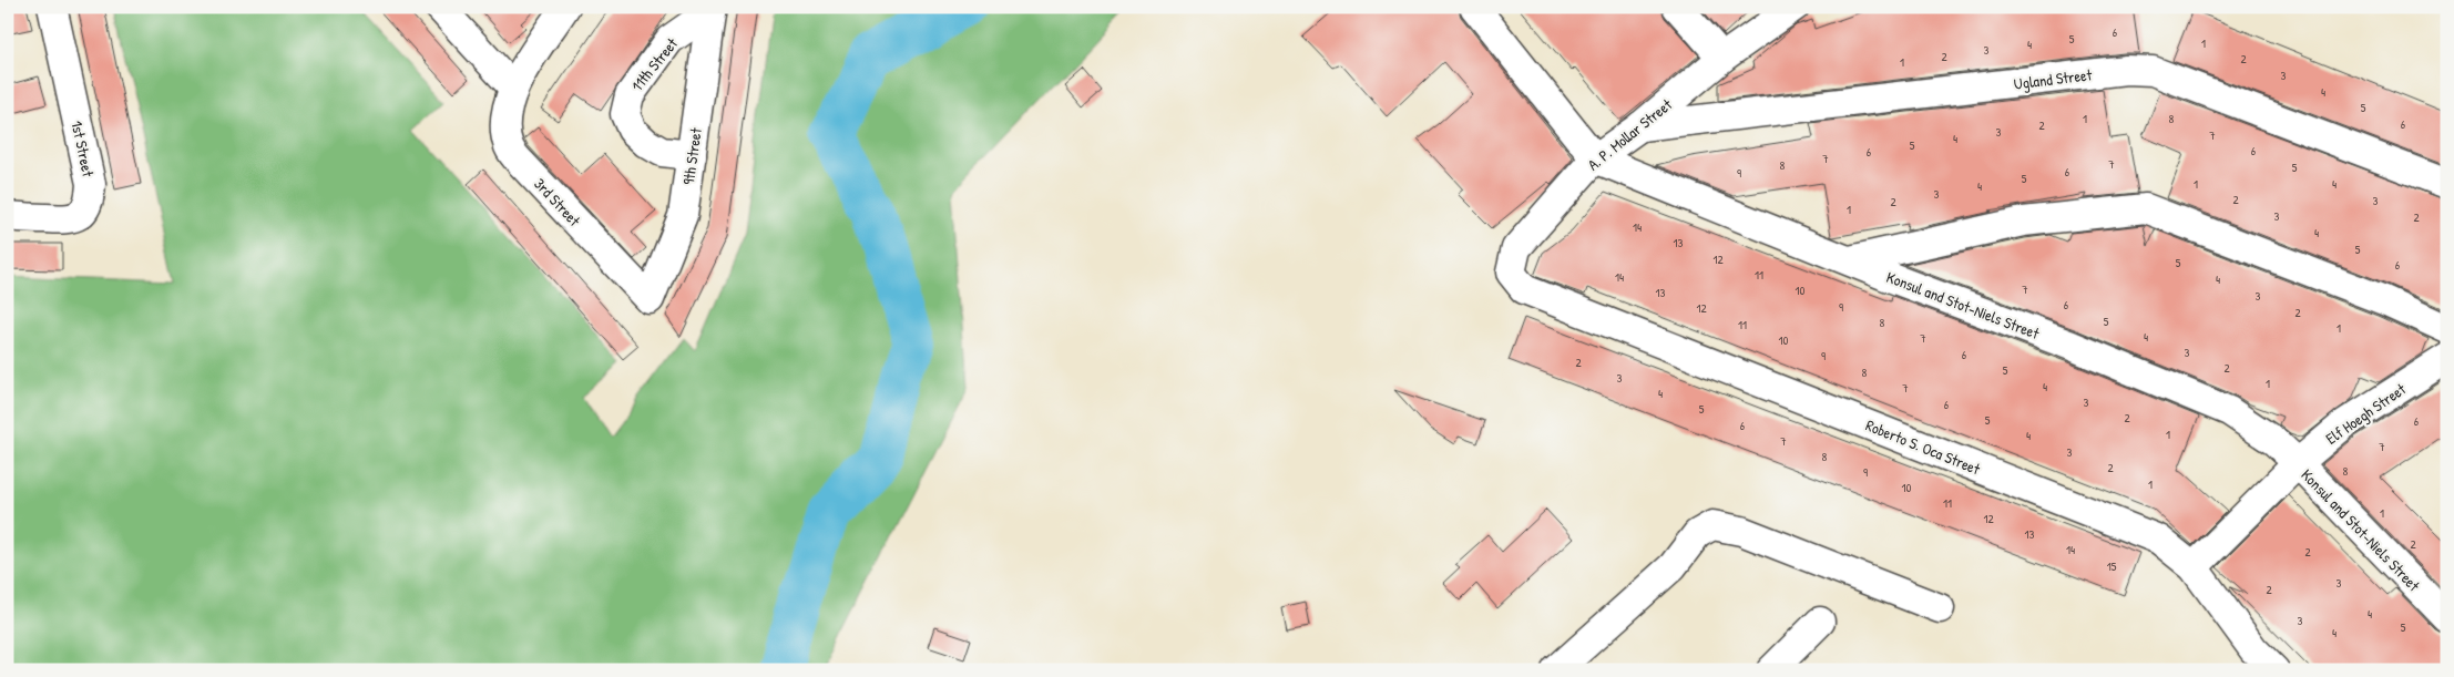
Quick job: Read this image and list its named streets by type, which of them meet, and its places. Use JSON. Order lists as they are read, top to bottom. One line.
{"streets":{"street":["11th Street","Ugland Street","A. P. Mollar Street","1st Street","9th Street","3rd Street","Konsul and Stot-Niels Street","Elf Hoegh Street","Roberto S. Oca Street"]},"crossings":[["11th Street","9th Street"],["Ugland Street","A. P. Mollar Street"],["A. P. Mollar Street","Konsul and Stot-Niels Street"],["A. P. Mollar Street","Roberto S. Oca Street"],["9th Street","3rd Street"],["Konsul and Stot-Niels Street","Elf Hoegh Street"],["Elf Hoegh Street","Roberto S. Oca Street"]],"house_numbers":["6","5","1","4","3","2","2","1","3","4","5","1","8","6","2","3","7","4","5","6","6","7","7","8","5","6","9","5","1","4","4","3","2","3","2","1","3","2","14","4","13","5","12","5","6","11","14","4","7","10","13","3","6","9","12","2","5","8","11","1","4","7","10","3","6","9","2","2","5","8","3","1","4","7","4","3","6","5","2","5","6","6","1","4","7","7","3","8","2","8","9","1","10","11","1","12","13","2","14","2","15","3","2","4","3","5","4"]}
